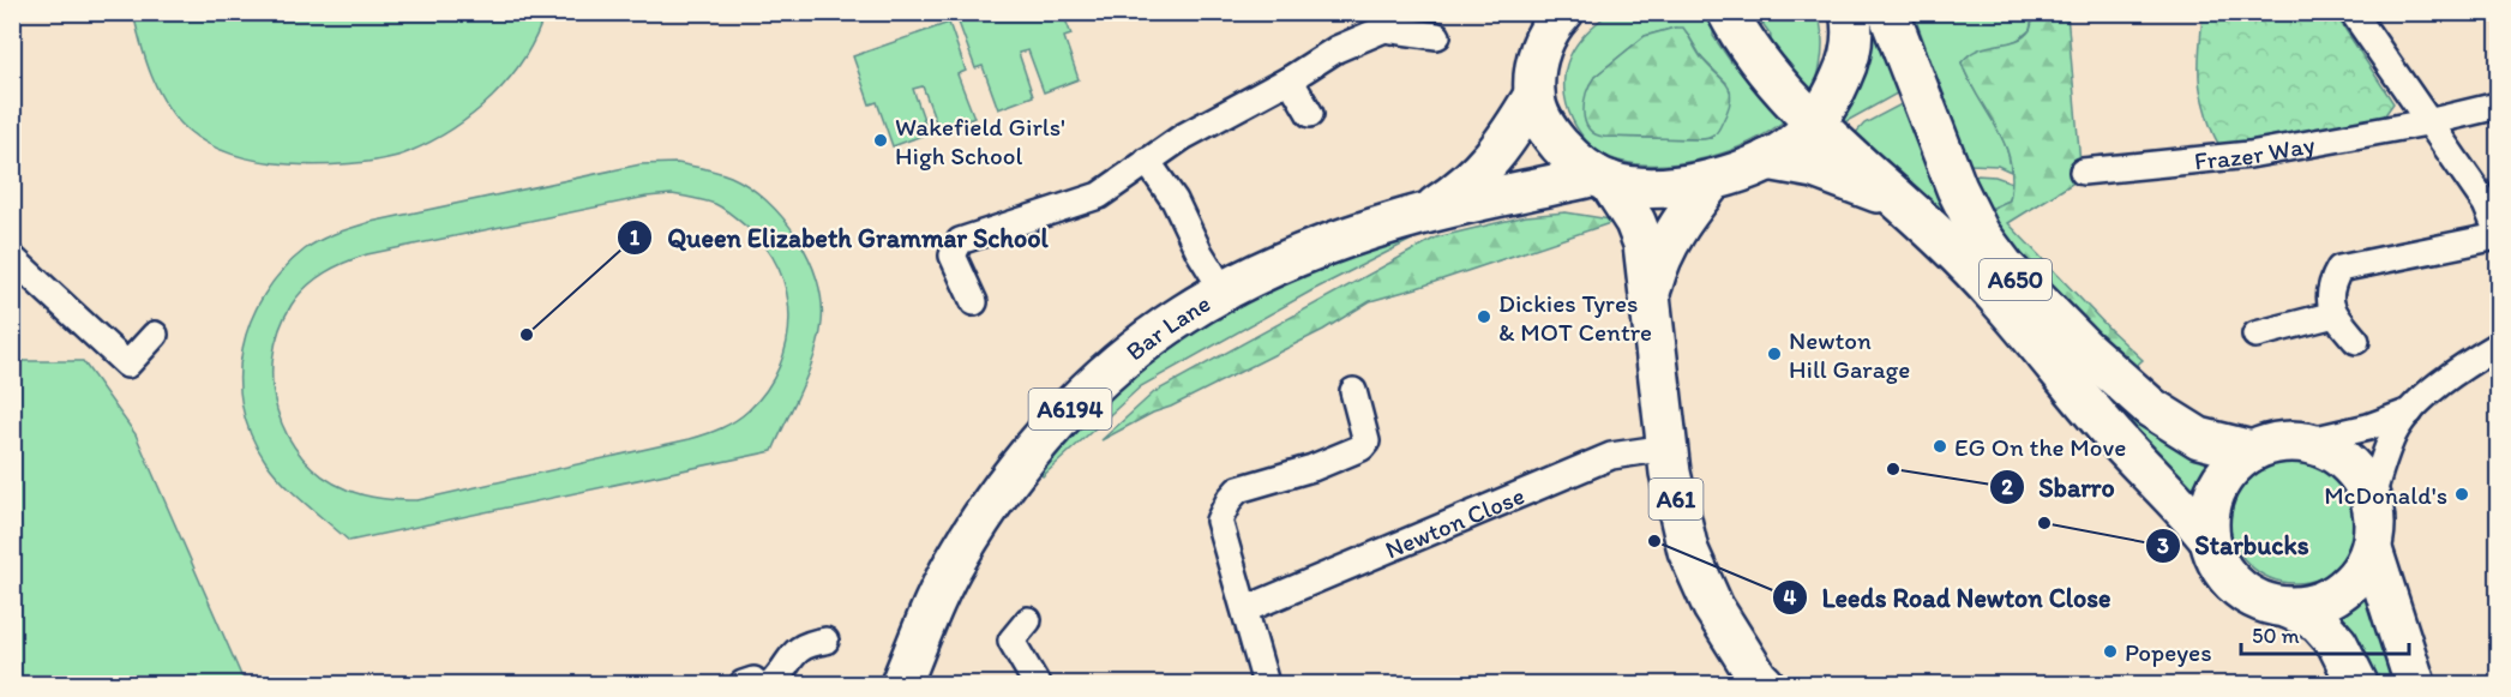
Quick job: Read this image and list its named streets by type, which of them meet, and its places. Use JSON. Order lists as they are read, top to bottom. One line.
{"streets":{"main road":["A650","Bar Lane","A6194","A61"],"street":["Frazer Way","Newton Close"]},"crossings":[["A650","A61"],["Bar Lane","A61"],["A61","Newton Close"]],"places":["Wakefield Girls' High School","Dickies Tyres & MOT Centre","Queen Elizabeth Grammar School","Newton Hill Garage","EG On the Move","Sbarro","McDonald's","Starbucks","Leeds Road Newton Close","Popeyes"],"scale_bar":"50 m"}
